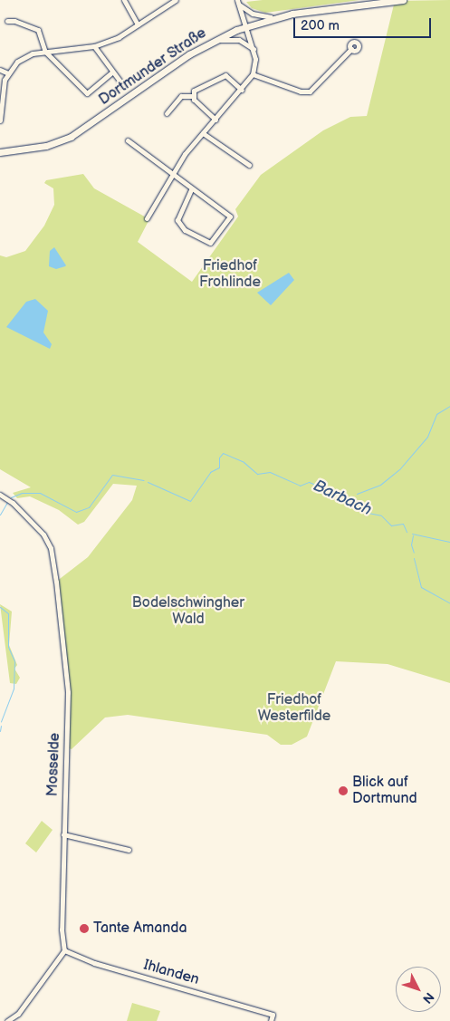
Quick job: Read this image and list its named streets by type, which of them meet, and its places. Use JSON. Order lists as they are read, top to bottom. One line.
{"streets":{"main road":["Dortmunder Straße"],"street":["Mosselde","Ihlanden"]},"crossings":[["Mosselde","Ihlanden"]],"water":["Barbach"],"parks":["Friedhof Frohlinde","Bodelschwingher Wald","Friedhof Westerfilde"],"places":["Blick auf Dortmund","Tante Amanda"],"scale_bar":"200 m","north":"bottom right"}
